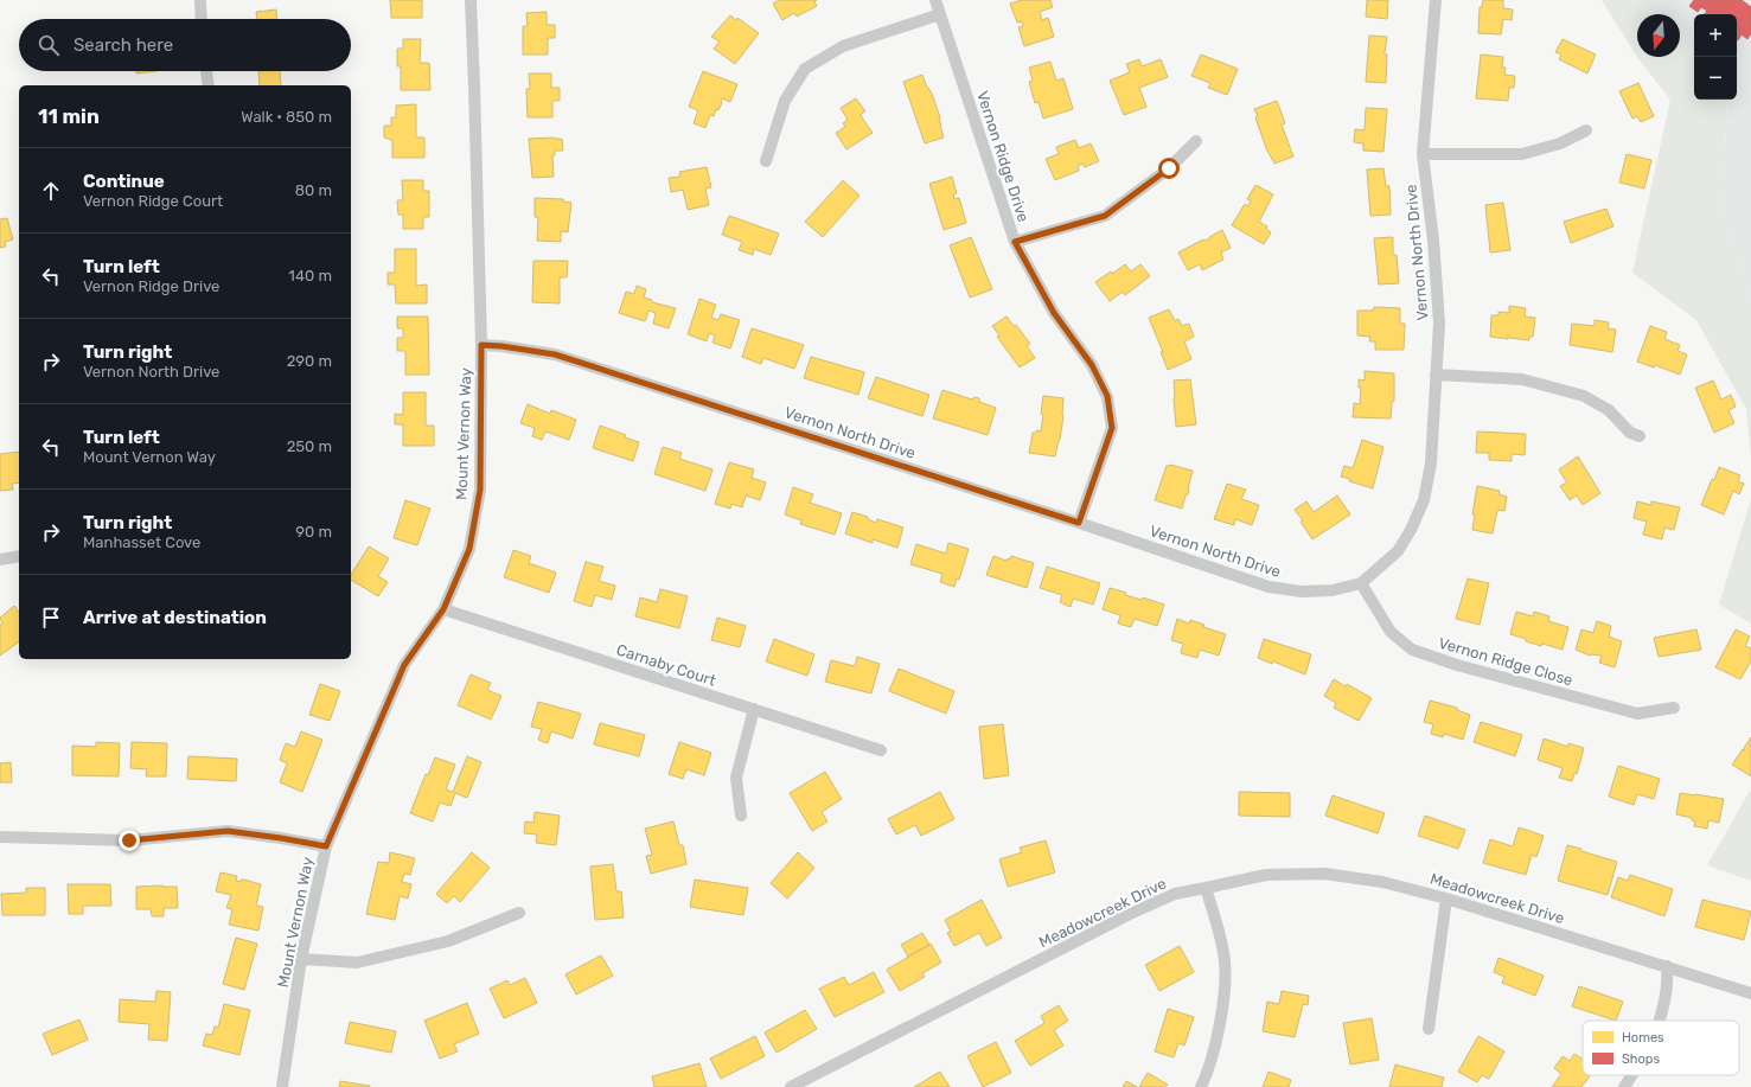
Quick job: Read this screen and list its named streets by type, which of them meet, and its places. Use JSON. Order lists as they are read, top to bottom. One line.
{"streets":{"street":["Vernon Ridge Drive","Vernon North Drive","Mount Vernon Way","Vernon Ridge Close","Carnaby Court","Meadowcreek Drive"]},"crossings":[["Vernon Ridge Drive","Vernon North Drive"],["Vernon North Drive","Mount Vernon Way"],["Vernon North Drive","Vernon Ridge Close"],["Mount Vernon Way","Carnaby Court"]],"legend":["Homes","Shops"],"north":"bottom","page":{"map_buttons":["+","−"],"search":"Search here","heading":["11 min","Walk · 850 m"],"list":[["Continue","Vernon Ridge Court","80 m"],["Turn left","Vernon Ridge Drive","140 m"],["Turn right","Vernon North Drive","290 m"],["Turn left","Mount Vernon Way","250 m"],["Turn right","Manhasset Cove","90 m"],"Arrive at destination"]}}
